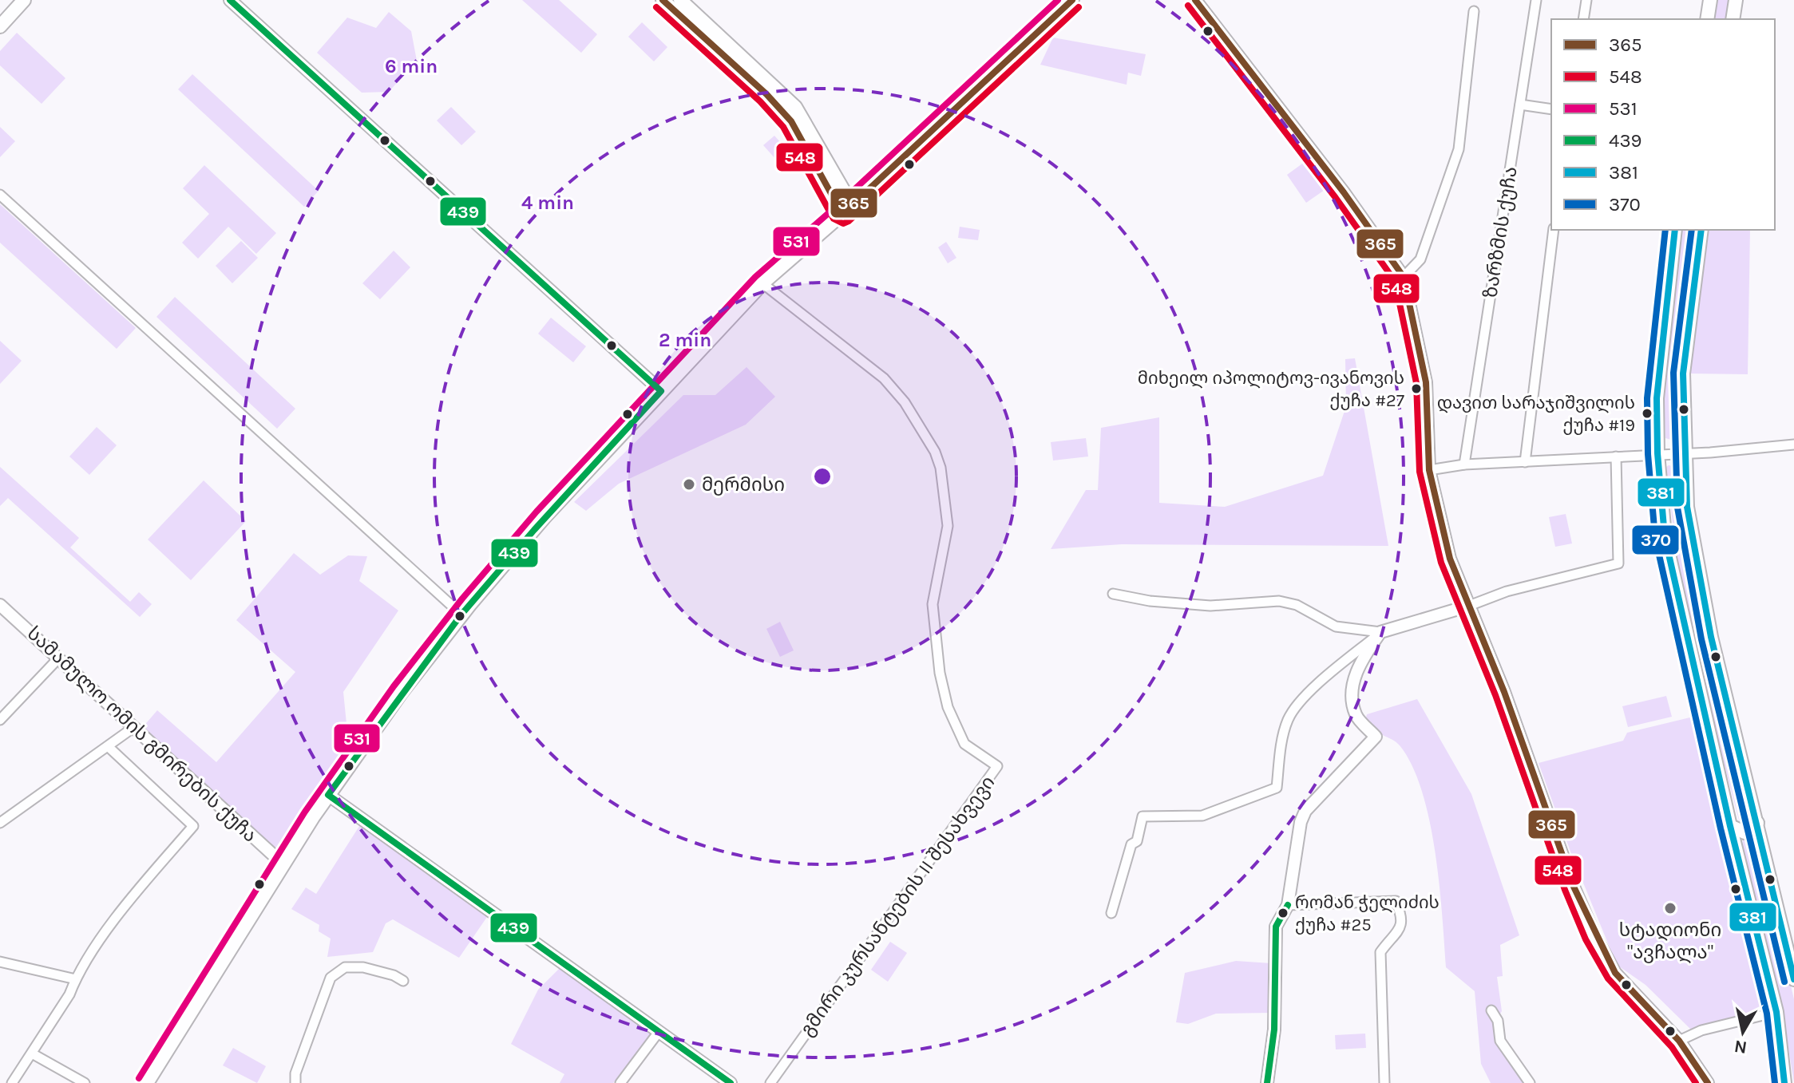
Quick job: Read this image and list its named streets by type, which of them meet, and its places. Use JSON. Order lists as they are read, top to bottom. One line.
{"streets":{"street":["ზარზმის ქუჩა","სამამულო ომის გმირების ქუჩა","გმირი კურსანტების II შესახვევი"]},"places":["მიხეილ იპოლიტოვ-ივანოვის ქუჩა #27","დავით სარაჯიშვილის ქუჩა #19","მერმისი","სტადიონი \"ავჩალა\"","რომან ჭელიძის ქუჩა #25"],"lines":["transit line 365","transit line 531","transit line 439","transit line 548","transit line 381","transit line 370"],"legend":["365","548","531","439","381","370"],"north":"bottom","rings":["6 min","4 min","2 min"]}
